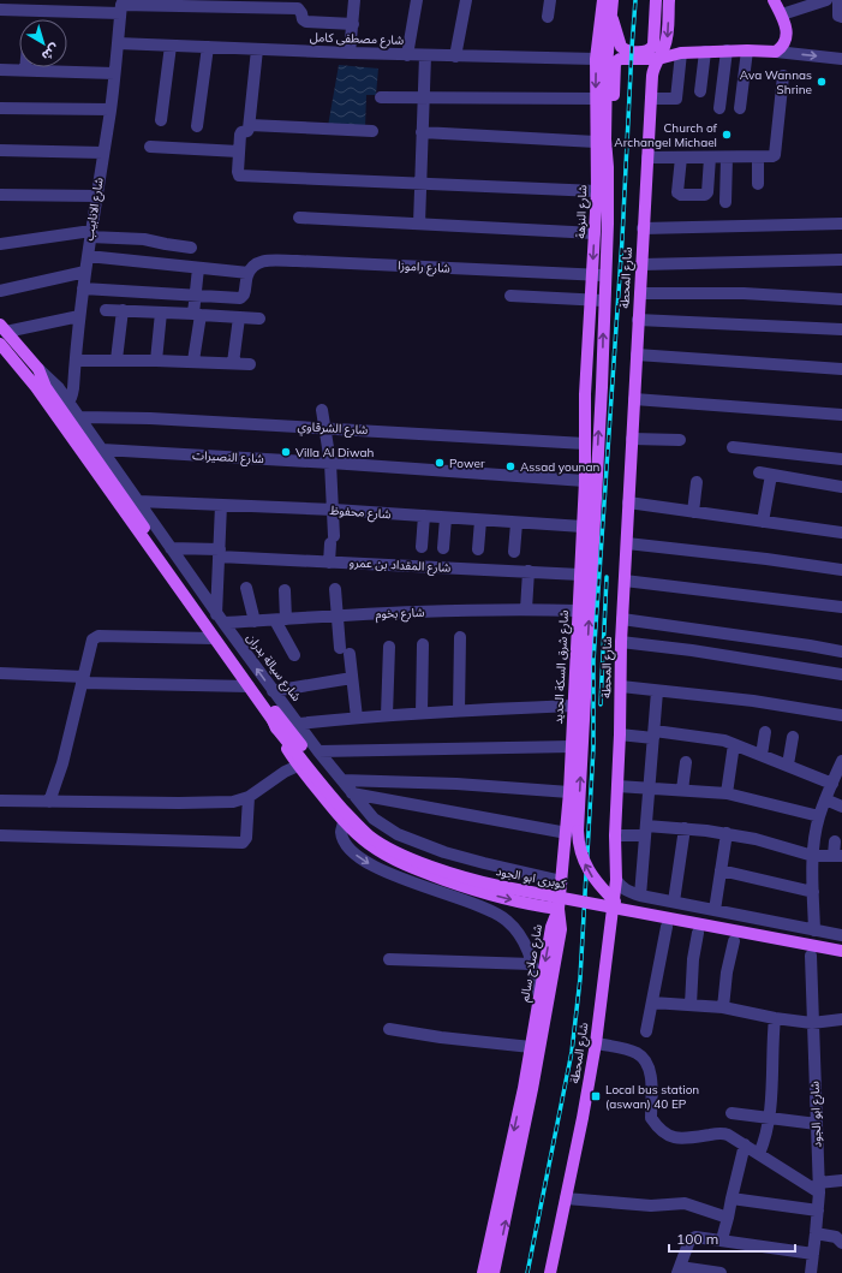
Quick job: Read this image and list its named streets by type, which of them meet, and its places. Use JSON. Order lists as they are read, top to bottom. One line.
{"streets":{"main road":["شارع النزهة","شارع المحطة","شارع سيالة بدران","شارع شرق السكة الحديد","كوبرى ابو الجود","شارع صلاح سالم"],"street":["شارع مصطفى كامل","شارع الانابيب","شارع راموزا","شارع الشرقاوي","شارع النصيرات","شارع محفوظ","شارع المقداد بن عمرو","شارع بخوم","شارع ابو الجود"]},"crossings":[["شارع مصطفى كامل","شارع الانابيب"],["شارع مصطفى كامل","شارع النزهة"],["شارع الانابيب","شارع سيالة بدران"],["شارع النزهة","شارع راموزا"],["شارع النزهة","شارع شرق السكة الحديد"],["شارع الشرقاوي","شارع سيالة بدران"],["شارع الشرقاوي","شارع شرق السكة الحديد"],["شارع النصيرات","شارع سيالة بدران"],["شارع النصيرات","شارع شرق السكة الحديد"],["شارع محفوظ","شارع سيالة بدران"],["شارع محفوظ","شارع شرق السكة الحديد"],["شارع المقداد بن عمرو","شارع سيالة بدران"],["شارع المقداد بن عمرو","شارع شرق السكة الحديد"],["شارع بخوم","شارع سيالة بدران"],["شارع بخوم","شارع شرق السكة الحديد"],["شارع سيالة بدران","شارع شرق السكة الحديد"],["شارع سيالة بدران","كوبرى ابو الجود"],["شارع سيالة بدران","شارع صلاح سالم"],["شارع شرق السكة الحديد","شارع صلاح سالم"]],"places":{"other":["Ava Wannas Shrine","Church of Archangel Michael","Villa Al Diwah","Power","Assad younan"],"transit":["Local bus station (aswan) 40 EP"]},"scale_bar":"100 m","north":"bottom right"}
